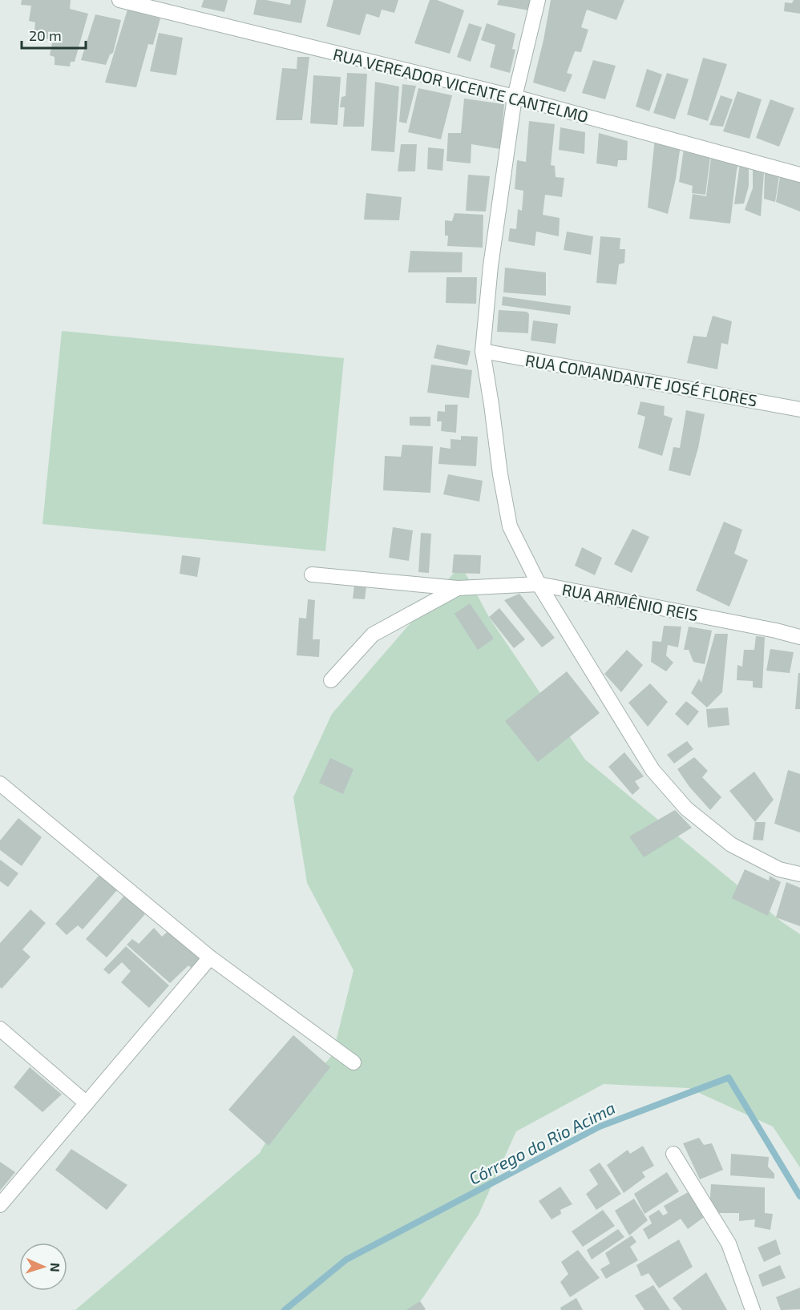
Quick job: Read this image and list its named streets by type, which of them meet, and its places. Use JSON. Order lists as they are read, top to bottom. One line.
{"streets":{"street":["RUA VEREADOR VICENTE CANTELMO","RUA COMANDANTE JOSÉ FLORES","RUA ARMÊNIO REIS"]},"water":["Córrego do Rio Acima"],"scale_bar":"20 m","north":"right"}
